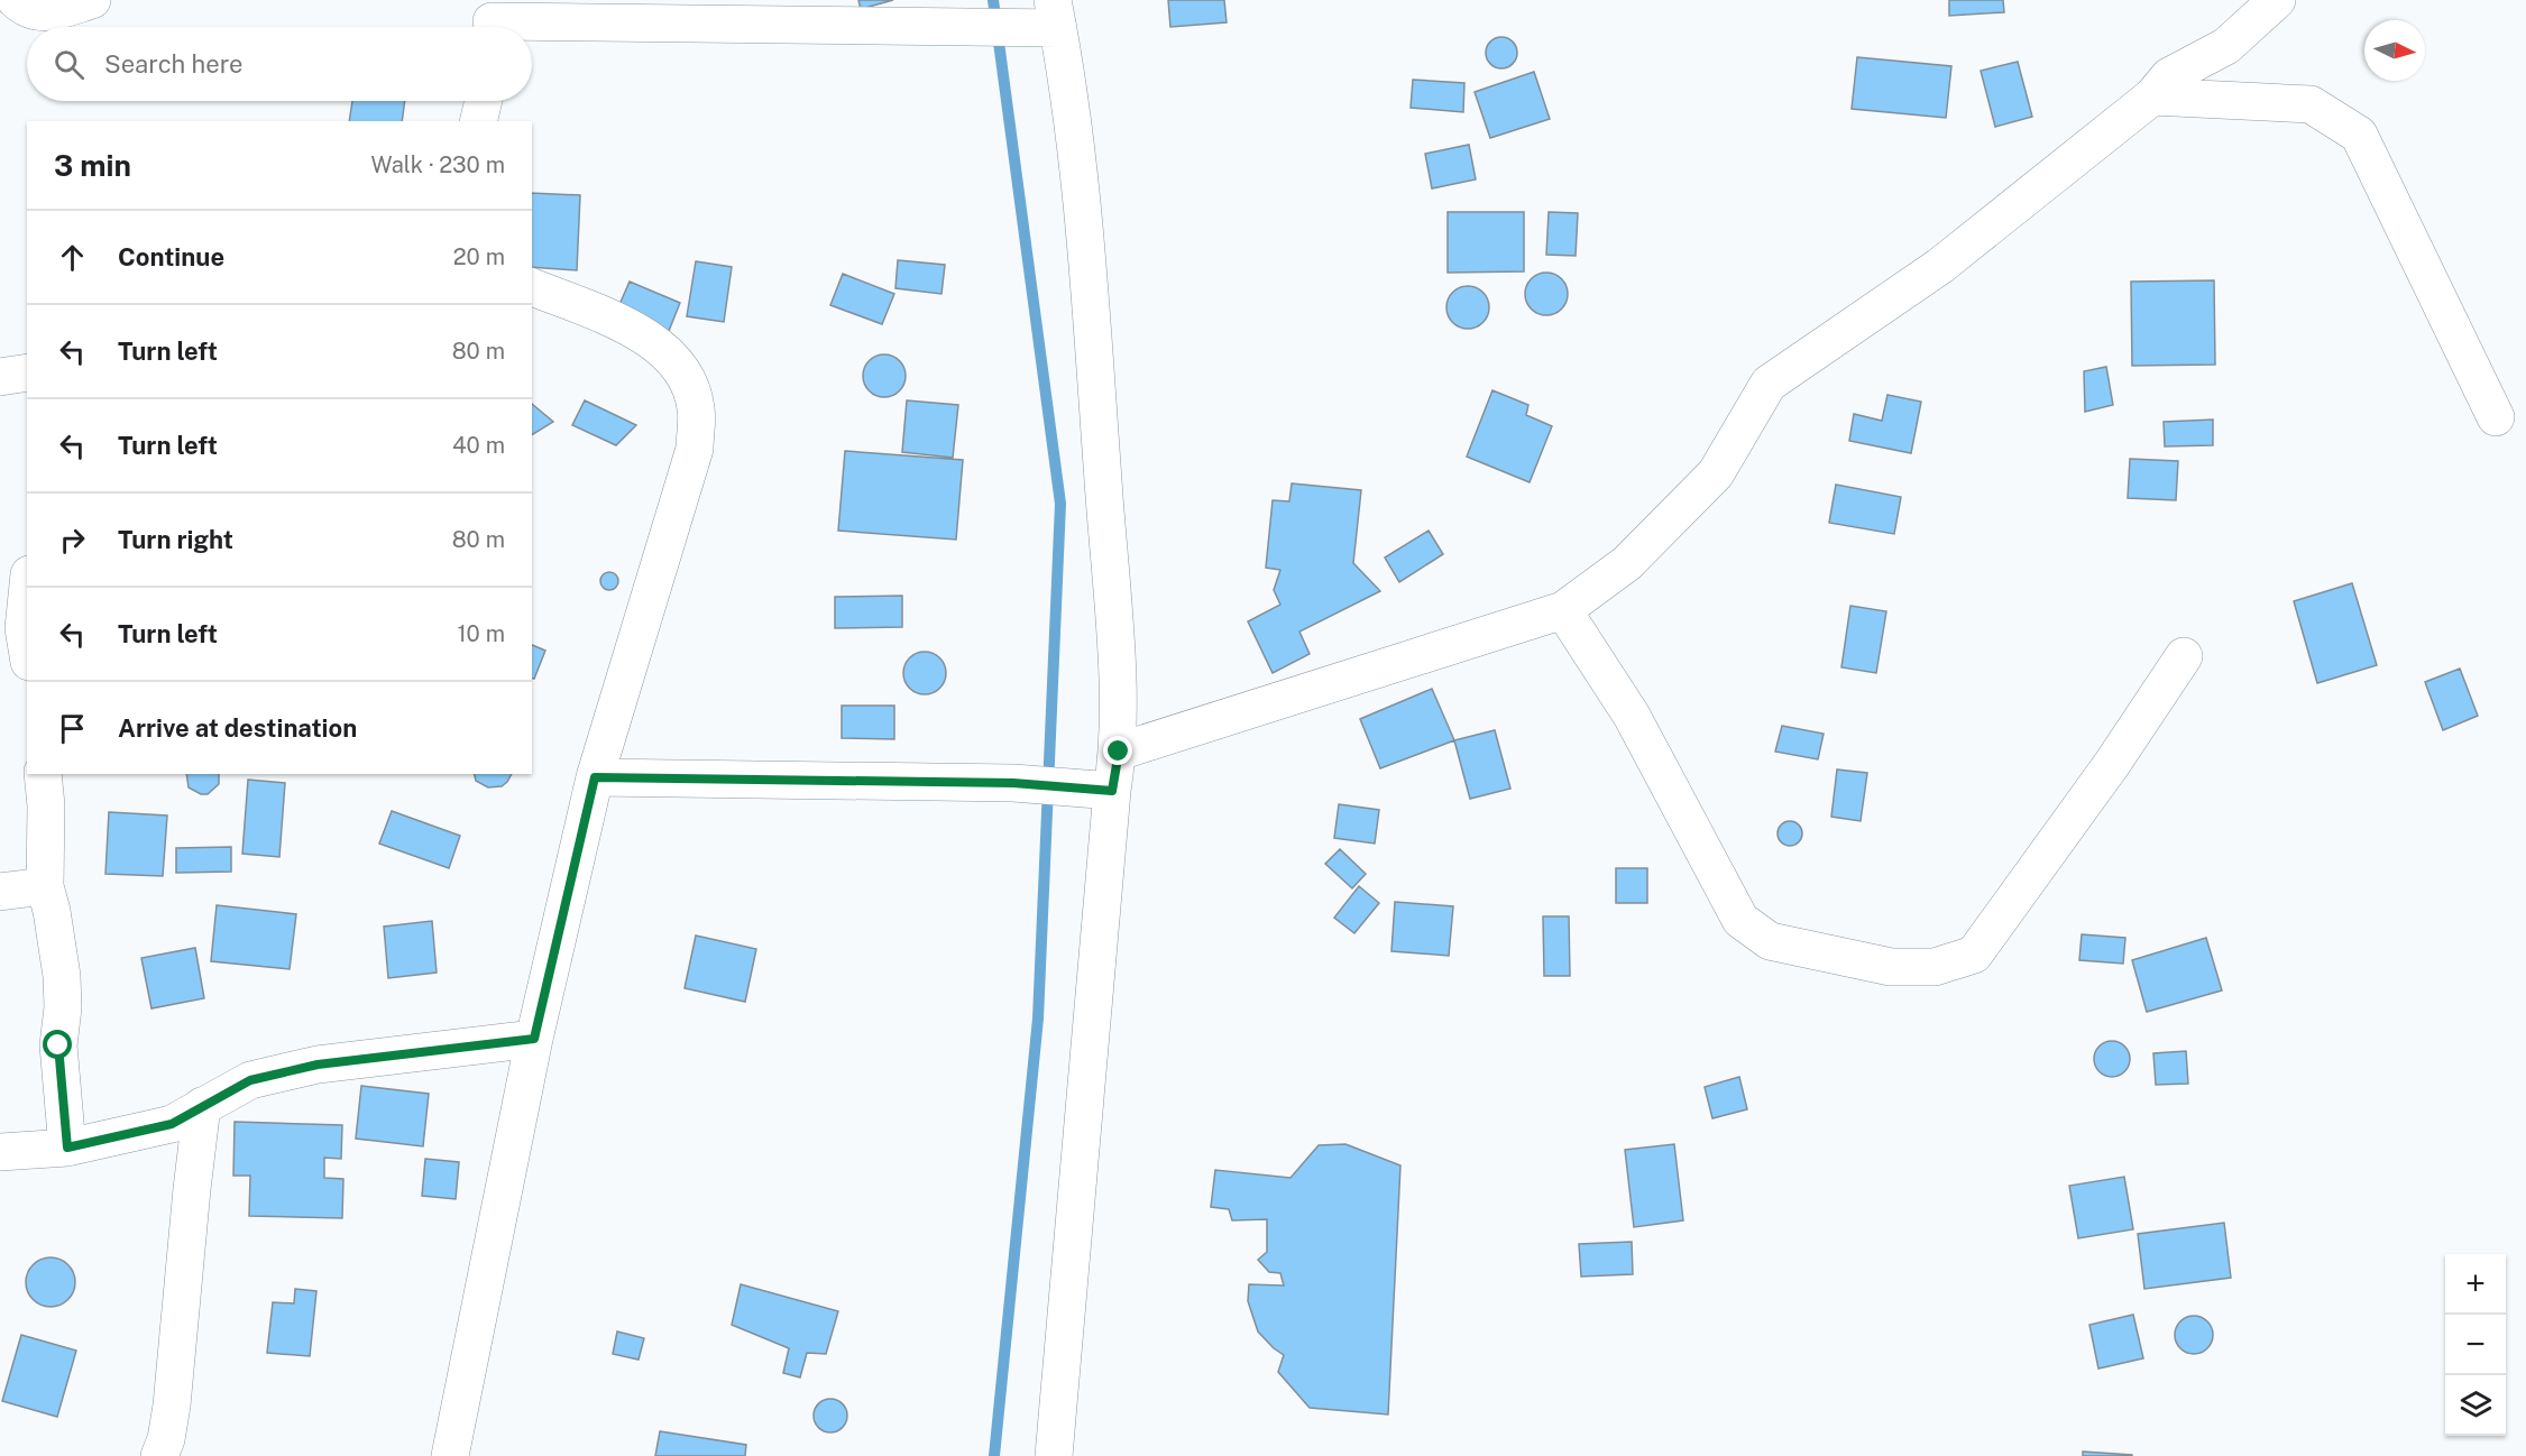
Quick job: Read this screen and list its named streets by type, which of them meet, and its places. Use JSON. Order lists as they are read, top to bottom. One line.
{"north":"right","page":{"search":"Search here","heading":["3 min","Walk · 230 m"],"list":[["Continue","20 m"],["Turn left","80 m"],["Turn left","40 m"],["Turn right","80 m"],["Turn left","10 m"],"Arrive at destination"],"map_buttons":["+","−"]}}
